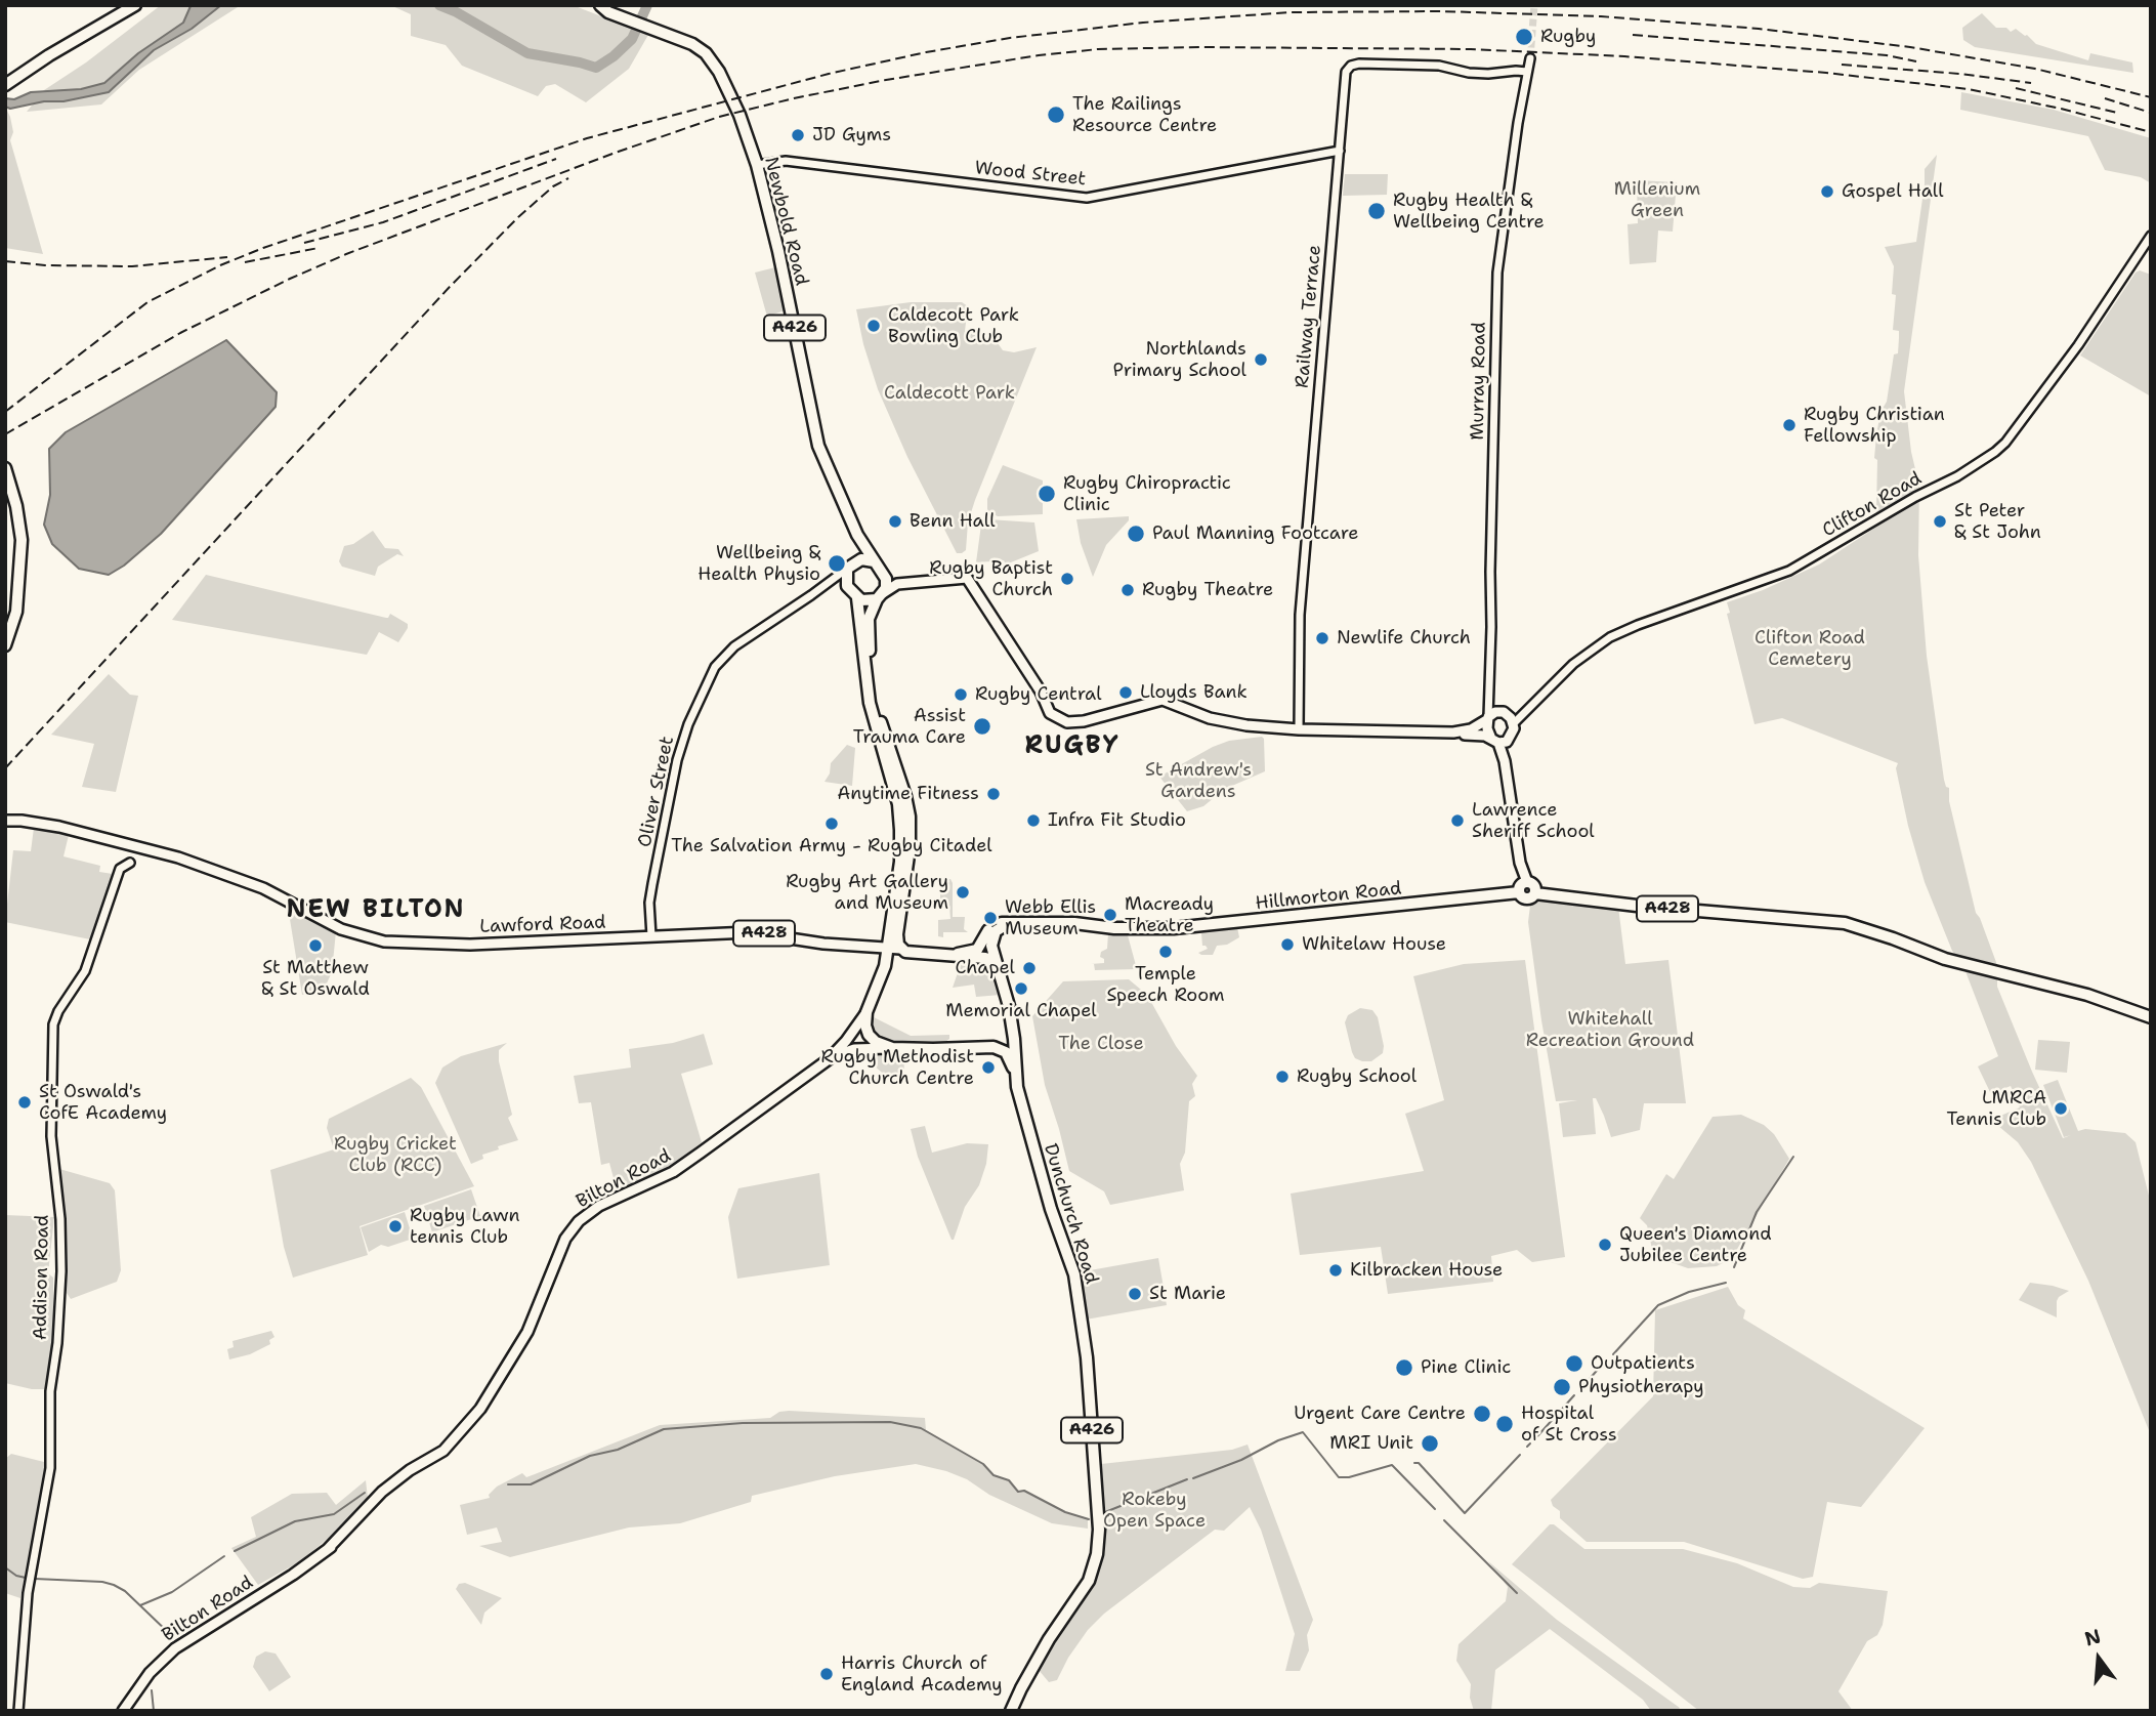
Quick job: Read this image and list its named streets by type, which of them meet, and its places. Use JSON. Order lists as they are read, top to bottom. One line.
{"streets":{"highway":["Newbold Road","A426","Hillmorton Road","A428","Bilton Road","Dunchurch Road"],"main road":["Clifton Road","Lawford Road"],"street":["Wood Street","Railway Terrace","Murray Road","Oliver Street","Addison Road"]},"crossings":[["Wood Street","Newbold Road"],["Wood Street","Railway Terrace"],["Newbold Road","A426"],["Newbold Road","Oliver Street"],["Railway Terrace","Murray Road"],["Railway Terrace","Clifton Road"],["A426","Oliver Street"],["A426","A428"],["A426","Bilton Road"],["A426","Dunchurch Road"],["Murray Road","Clifton Road"],["Oliver Street","Lawford Road"],["Hillmorton Road","A428"],["Hillmorton Road","Dunchurch Road"],["A428","Lawford Road"],["A428","Bilton Road"],["A428","Dunchurch Road"],["Lawford Road","Bilton Road"],["Bilton Road","Dunchurch Road"]],"districts":["RUGBY","NEW BILTON"],"parks":["Millenium Green","Caldecott Park","Clifton Road Cemetery","St Andrew's Gardens","Whitehall Recreation Ground","The Close","Rugby Cricket Club (RCC)","Rokeby Open Space"],"places":["Rugby","The Railings Resource Centre","JD Gyms","Gospel Hall","Rugby Health & Wellbeing Centre","Caldecott Park Bowling Club","Northlands Primary School","Rugby Christian Fellowship","Rugby Chiropractic Clinic","Benn Hall","St Peter & St John","Paul Manning Footcare","Wellbeing & Health Physio","Rugby Baptist Church","Rugby Theatre","Newlife Church","Lloyds Bank","Rugby Central","Assist Trauma Care","Anytime Fitness","Infra Fit Studio","Lawrence Sheriff School","The Salvation Army - Rugby Citadel","Rugby Art Gallery and Museum","Macready Theatre","Webb Ellis Museum","Whitelaw House","St Matthew & St Oswald","Temple Speech Room","Chapel","Memorial Chapel","Rugby Methodist Church Centre","Rugby School","St Oswald's CofE Academy","LMRCA Tennis Club","Rugby Lawn tennis Club","Queen's Diamond Jubilee Centre","Kilbracken House","St Marie","Outpatients","Pine Clinic","Physiotherapy","Urgent Care Centre","Hospital of St Cross","MRI Unit","Harris Church of England Academy"],"north":"top"}
